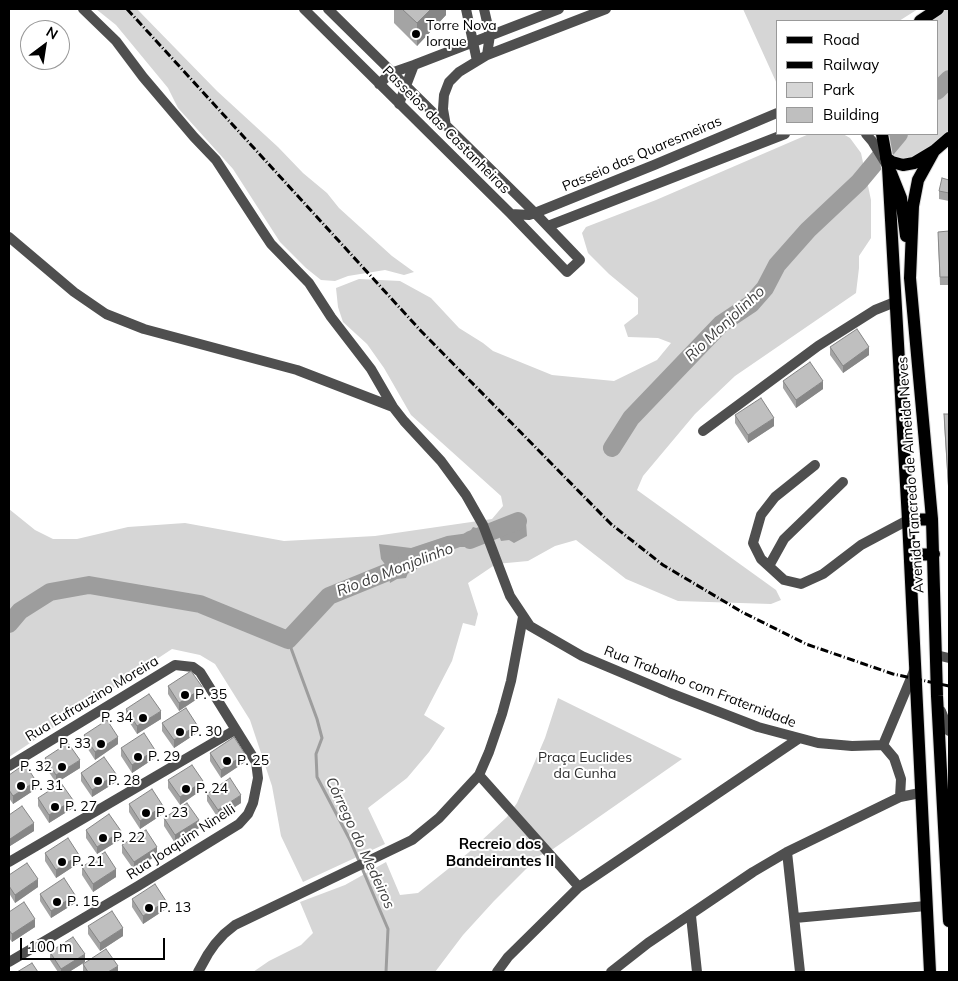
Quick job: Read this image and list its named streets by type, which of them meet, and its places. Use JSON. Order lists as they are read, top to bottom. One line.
{"streets":{"main road":["Avenida Tancredo de Almeida Neves"],"street":["Passeios das Castanheiras","Passeio das Quaresmeiras","Rua Trabalho com Fraternidade","Rua Eufrauzino Moreira","Rua Joaquim Ninelli"]},"crossings":[["Passeios das Castanheiras","Passeio das Quaresmeiras"],["Avenida Tancredo de Almeida Neves","Rua Trabalho com Fraternidade"],["Rua Eufrauzino Moreira","Rua Joaquim Ninelli"]],"districts":["Recreio dos Bandeirantes II"],"water":["Rio Monjolinho","Rio do Monjolinho","Córrego do Medeiros"],"parks":["Praça Euclides da Cunha"],"places":["Torre Nova Iorque","P. 35","P. 34","P. 30","P. 33","P. 29","P. 25","P. 32","P. 28","P. 31","P. 24","P. 27","P. 23","P. 22","P. 21","P. 15","P. 13"],"legend":["Road","Railway","Park","Building"],"scale_bar":"100 m","north":"top right"}
